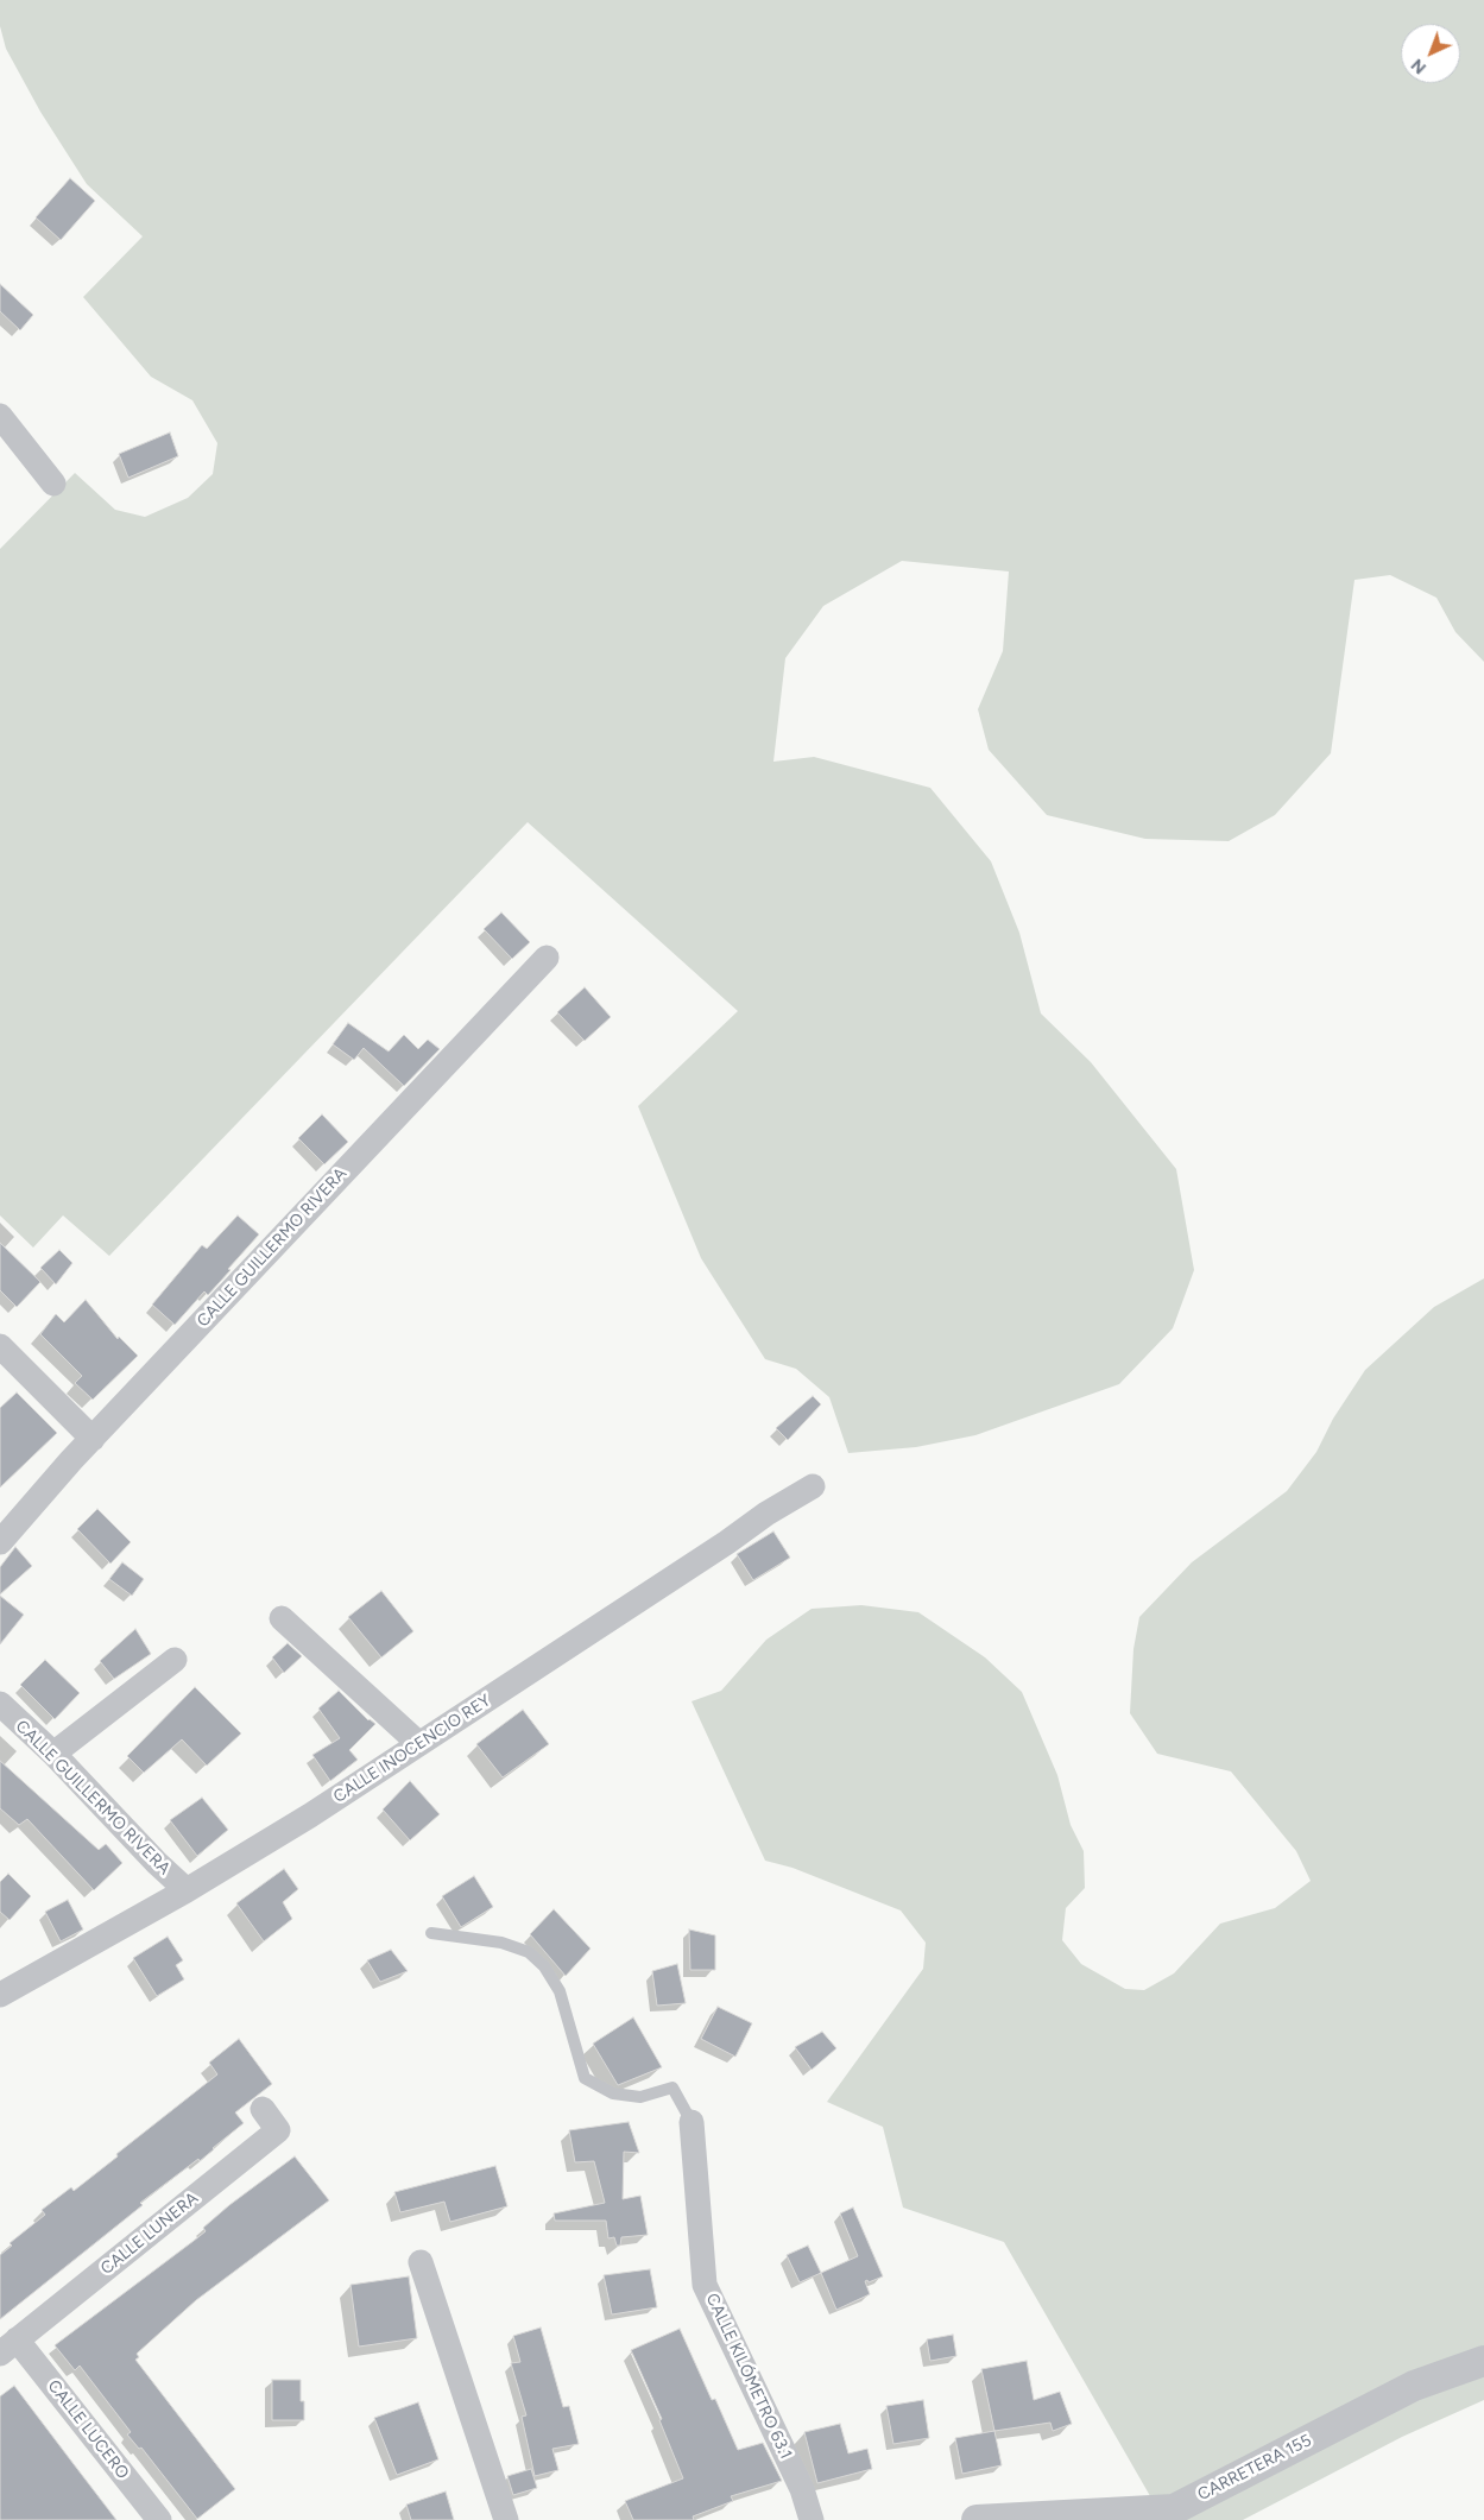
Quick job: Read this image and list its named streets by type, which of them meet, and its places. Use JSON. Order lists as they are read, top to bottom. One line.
{"streets":{"street":["CALLE GUILLERMO RIVERA","CALLE INOCENCIO REY","CALLE LUNERA","CALLE KILÓMETRO 63.1","CALLE LUCERO","CARRETERA 155"]},"crossings":[["CALLE GUILLERMO RIVERA","CALLE INOCENCIO REY"],["CALLE LUNERA","CALLE LUCERO"]],"north":"bottom left"}
